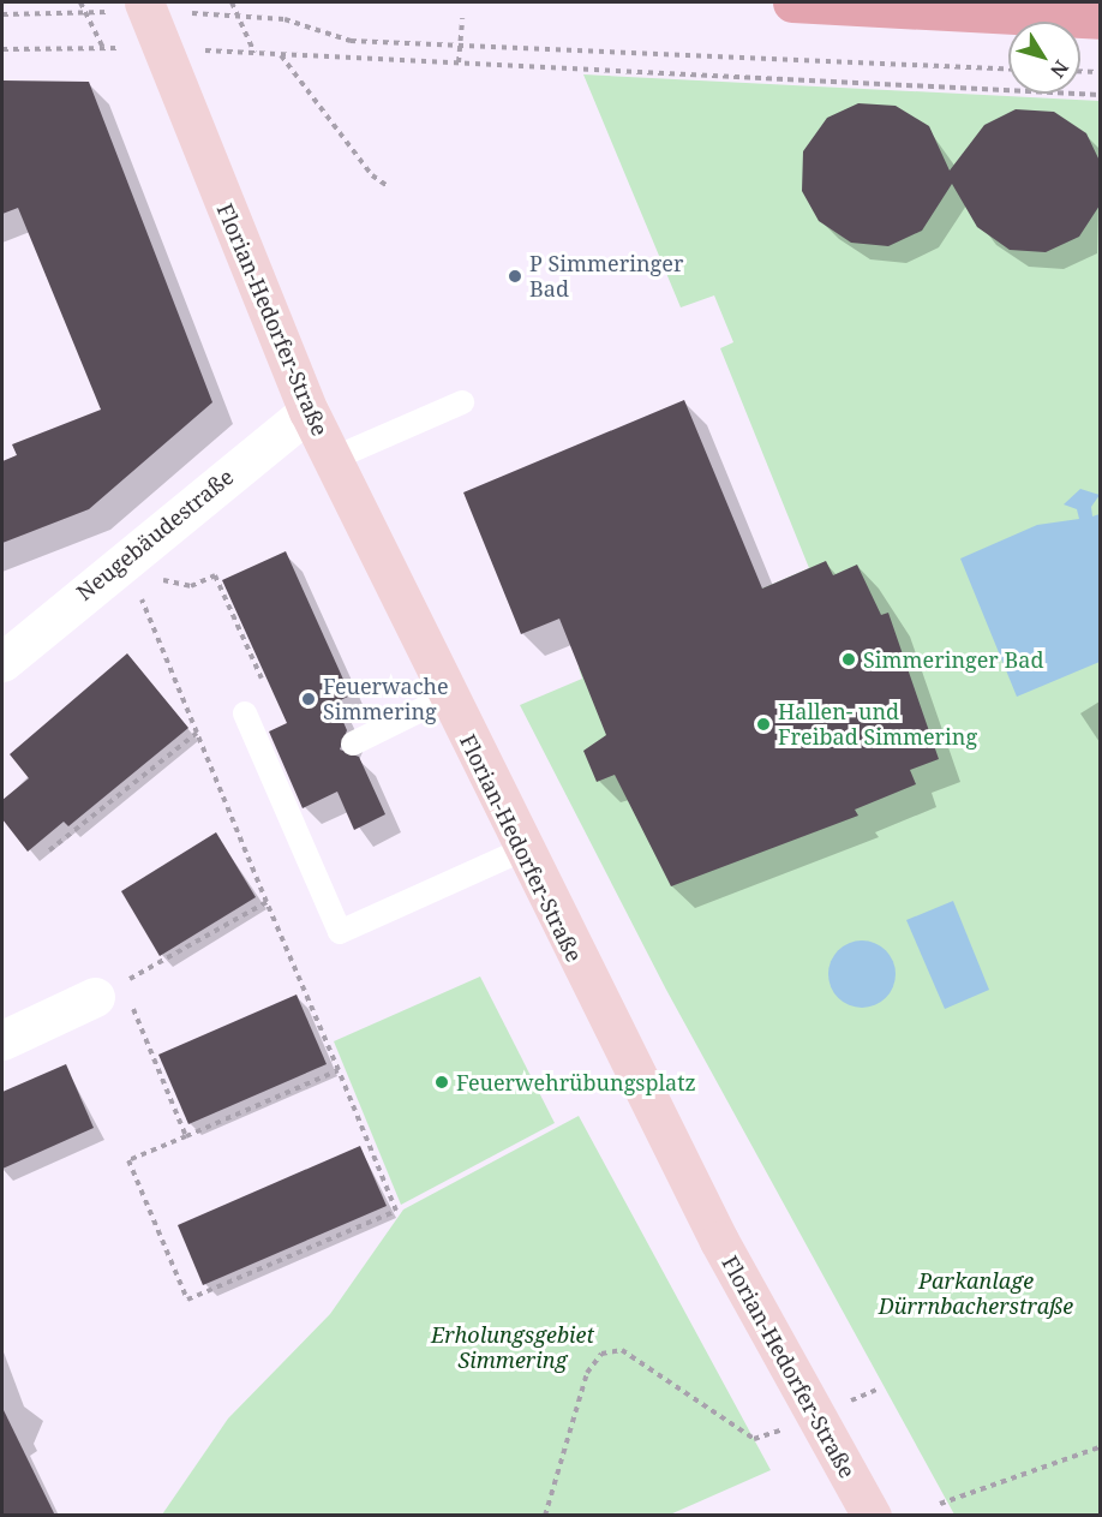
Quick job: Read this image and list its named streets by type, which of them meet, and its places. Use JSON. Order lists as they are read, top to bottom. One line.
{"streets":{"main road":["Florian-Hedorfer-Straße"],"street":["Neugebäudestraße"]},"crossings":[["Florian-Hedorfer-Straße","Neugebäudestraße"]],"parks":["Parkanlage Dürrnbacherstraße","Erholungsgebiet Simmering"],"places":["P Simmeringer Bad","Simmeringer Bad","Feuerwache Simmering","Hallen- und Freibad Simmering","Feuerwehrübungsplatz"],"north":"bottom right"}
